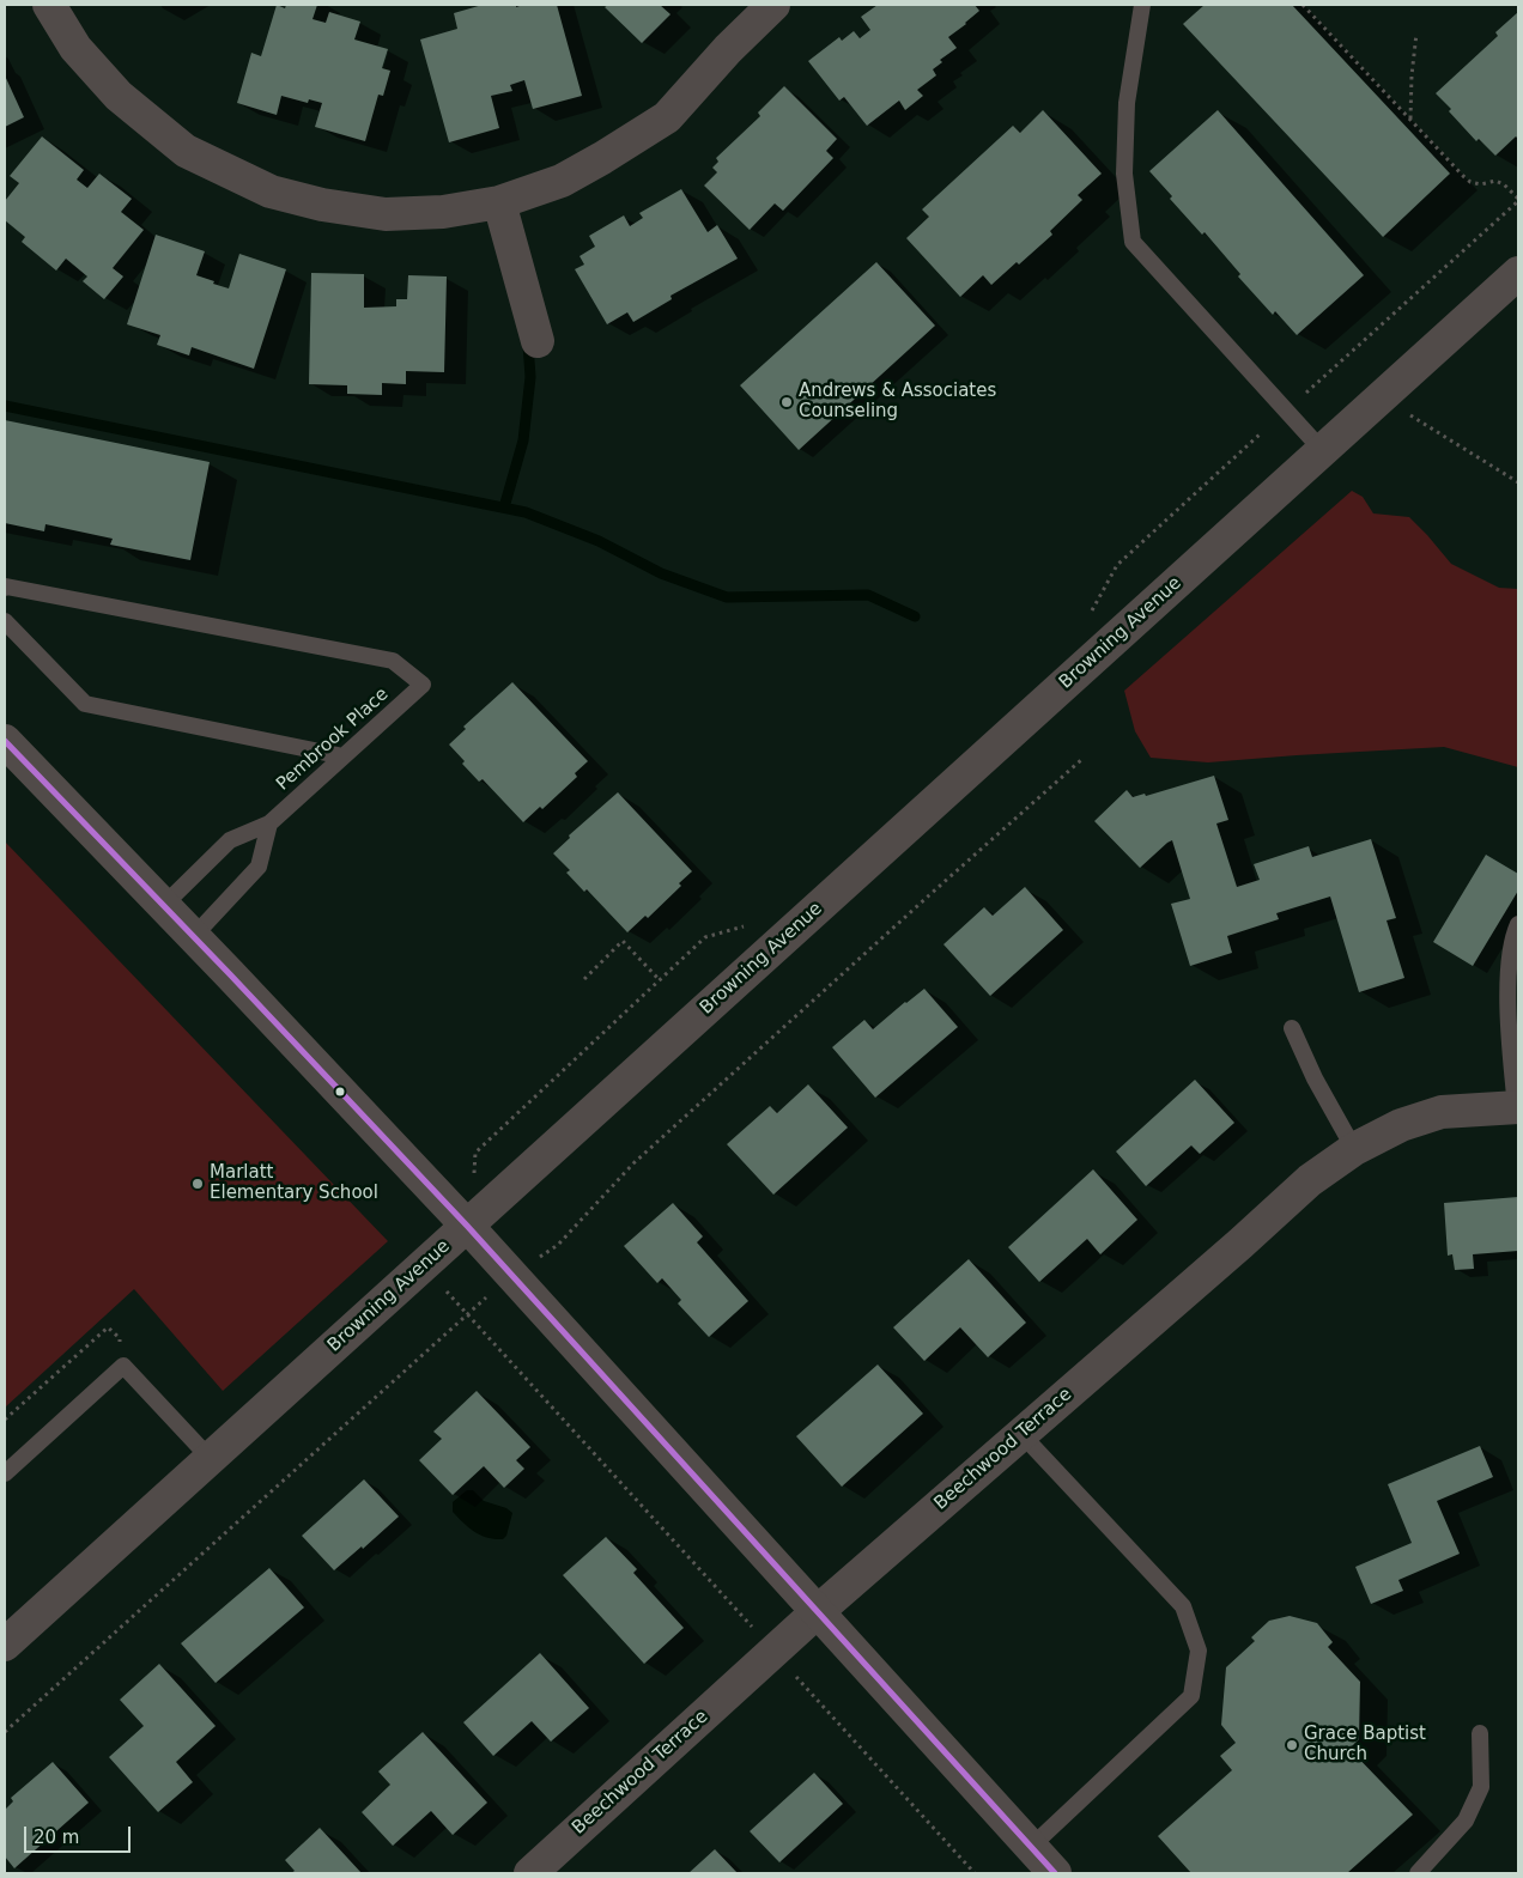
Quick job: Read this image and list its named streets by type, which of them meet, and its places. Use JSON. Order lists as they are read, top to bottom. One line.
{"streets":{"street":["Browning Avenue","Beechwood Terrace"],"lane":["Pembrook Place"]},"places":["Andrews & Associates Counseling","Marlatt Elementary School","Grace Baptist Church"],"scale_bar":"20 m"}
